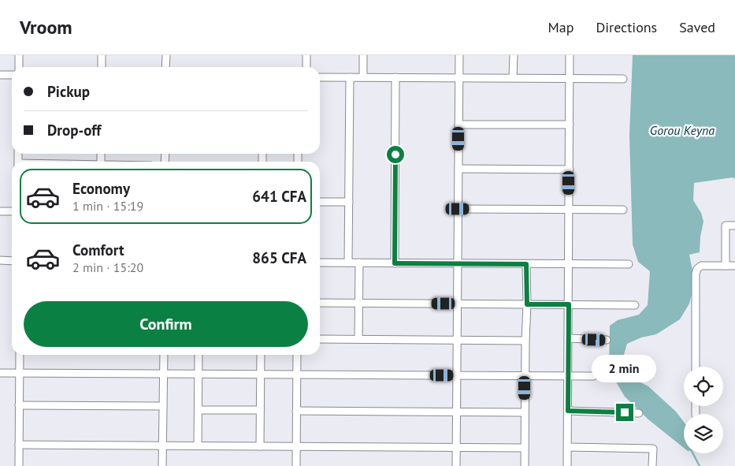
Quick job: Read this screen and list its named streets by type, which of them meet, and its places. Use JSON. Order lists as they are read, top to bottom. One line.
{"water":["Gorou Keyna"],"page":{"header":"Vroom","nav":["Map","Directions","Saved"],"banner":["Pickup","Drop-off"],"list":[{"name":"Economy","note":"1 min · 15:19","value":"641 CFA"},{"name":"Comfort","note":"2 min · 15:20","value":"865 CFA"}],"buttons":"Confirm","bubble":"2 min"}}
